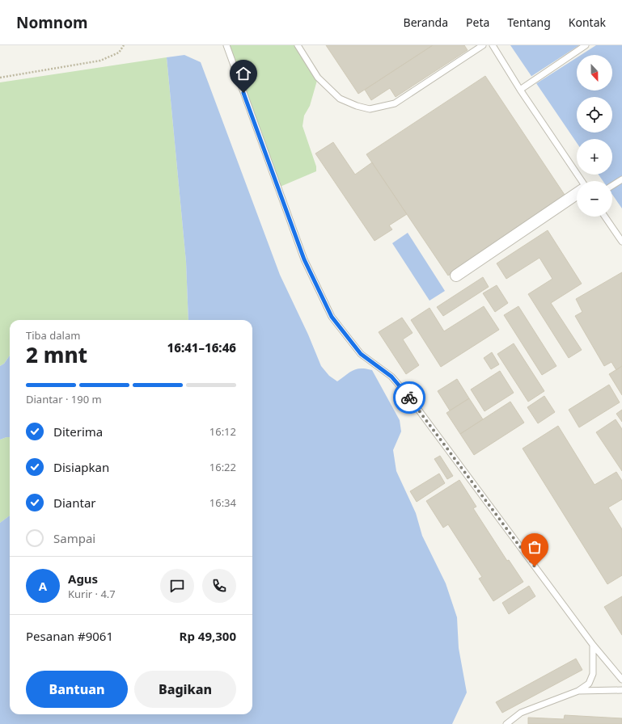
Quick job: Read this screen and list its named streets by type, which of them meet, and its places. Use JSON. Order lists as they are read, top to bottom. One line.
{"north":"bottom","page":{"header":"Nomnom","nav":["Beranda","Peta","Tentang","Kontak"],"map_buttons":["+","−"],"heading":["2 mnt","Tiba dalam","16:41–16:46"],"panel":["Agus","Kurir · 4.7","Pesanan #9061","Rp 49,300"],"bar":"Diantar · 190 m","list":[["Diterima","16:12"],["Disiapkan","16:22"],["Diantar","16:34"],"Sampai"],"round":"A","buttons":["Bantuan","Bagikan"]}}
